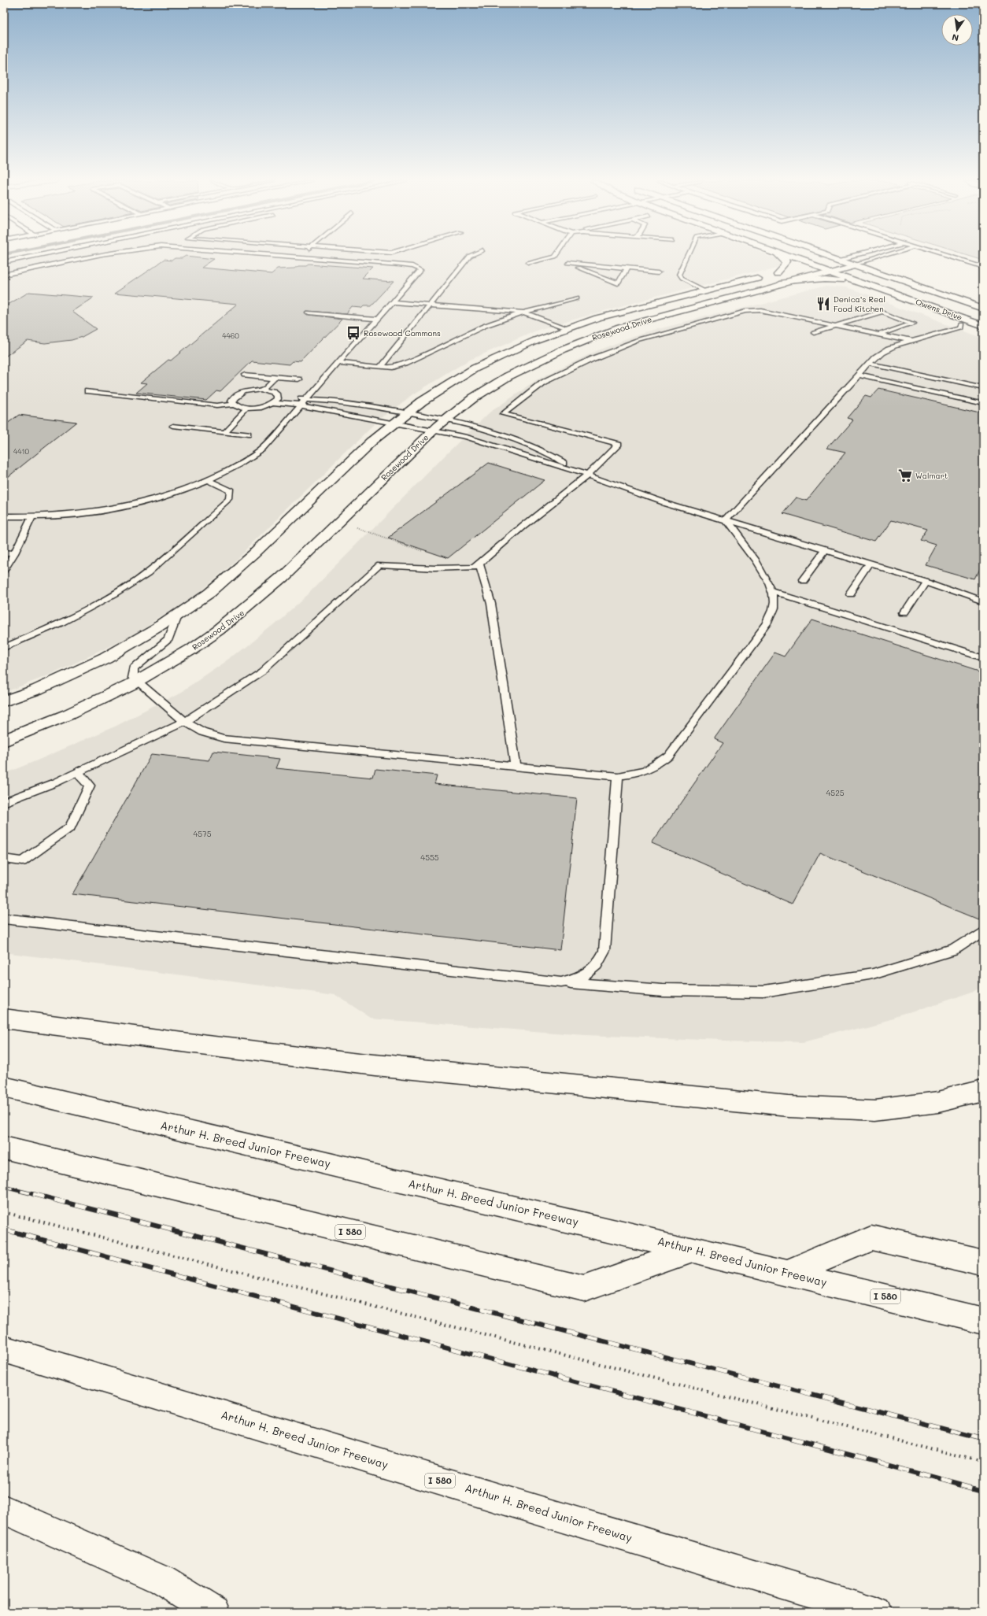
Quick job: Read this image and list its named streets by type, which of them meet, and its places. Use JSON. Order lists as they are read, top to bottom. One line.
{"streets":{"main road":["Owens Drive","Rosewood Drive","Arthur H. Breed Junior Freeway","I 580"]},"crossings":[["Owens Drive","Rosewood Drive"],["Arthur H. Breed Junior Freeway","I 580"]],"places":{"restaurant":["Denica’s Real Food Kitchen"],"bus stop":["Rosewood Commons"],"supermarket":["Walmart"]},"house_numbers":["4460","4410","4525","4575","4555"],"north":"bottom"}
